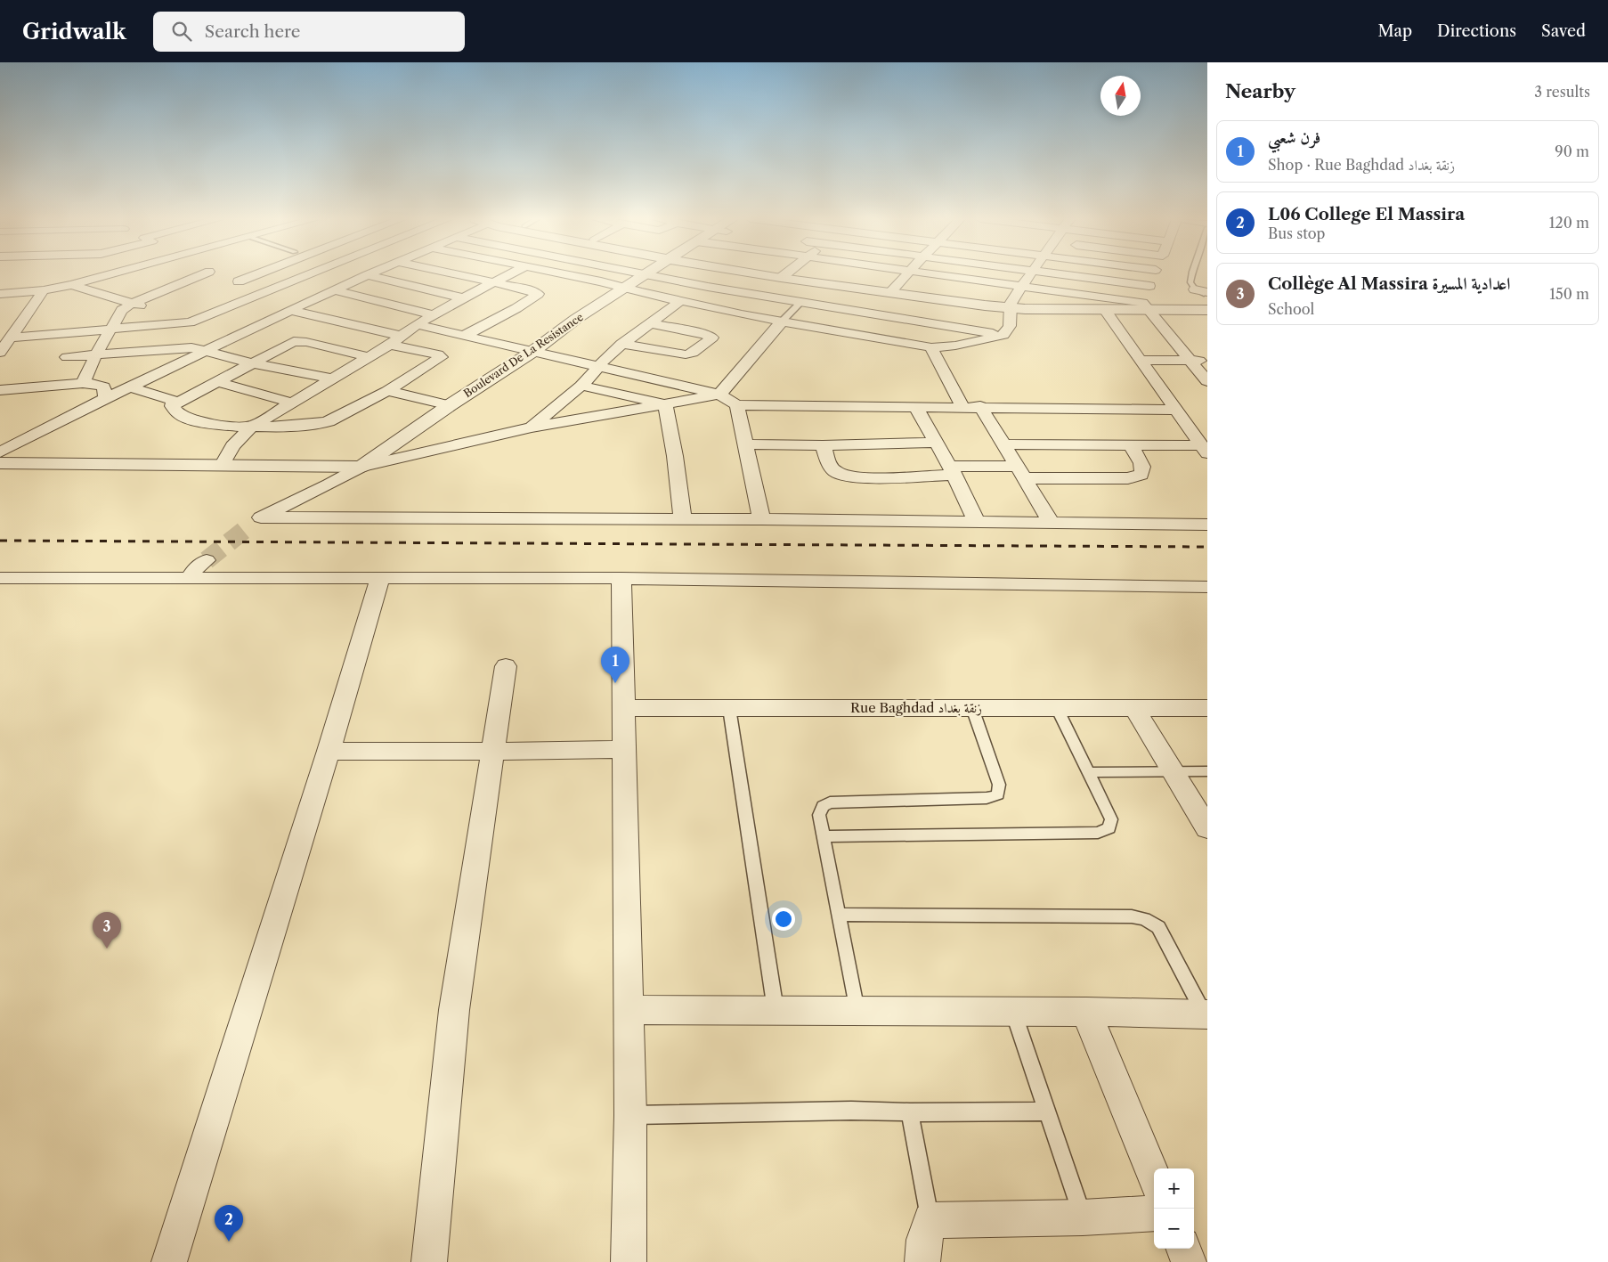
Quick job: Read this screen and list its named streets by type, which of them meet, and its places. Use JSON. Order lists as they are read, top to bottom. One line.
{"streets":{"street":["Boulevard De La Resistance","Rue Baghdad زنقة بغداد"]},"north":"top","page":{"header":"Gridwalk","search":"Search here","nav":["Map","Directions","Saved"],"heading":["Nearby","3 results"],"list":[{"mark":"1","name":"فرن شعبي","note":"Shop · Rue Baghdad زنقة بغداد","value":"90 m"},{"mark":"2","name":"L06 College El Massira","note":"Bus stop","value":"120 m"},{"mark":"3","name":"Collège Al Massira اعدادية المسيرة","note":"School","value":"150 m"}],"pins":["1","3","2"],"map_buttons":["+","−"]}}
